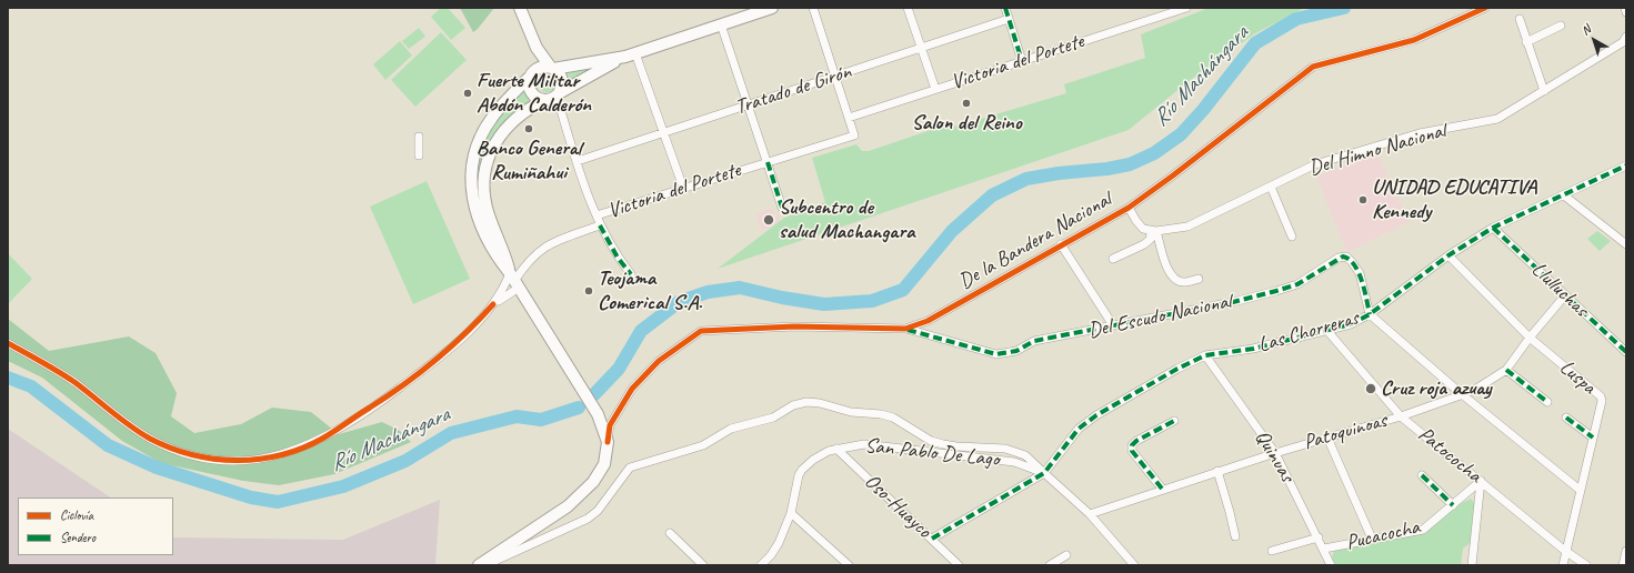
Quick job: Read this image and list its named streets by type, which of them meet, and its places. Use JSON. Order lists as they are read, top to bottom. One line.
{"streets":{"street":["Victoria del Portete","Tratado de Girón","Del Himno Nacional","De la Bandera Nacional","Llulluchas","Del Escudo Nacional","Las Chorreras","Luspa","Patoquinoas","San Pablo De Lago","Patococha","Quinuas","Oso-Huayco","Pucacocha"]},"crossings":[["De la Bandera Nacional","Del Escudo Nacional"],["Llulluchas","Las Chorreras"],["Llulluchas","Patoquinoas"],["Del Escudo Nacional","Las Chorreras"],["Las Chorreras","Luspa"],["Las Chorreras","San Pablo De Lago"],["Las Chorreras","Patococha"],["Las Chorreras","Quinuas"],["Luspa","Patoquinoas"],["Luspa","Patococha"],["Patoquinoas","San Pablo De Lago"],["Patoquinoas","Patococha"],["Patoquinoas","Quinuas"],["San Pablo De Lago","Oso-Huayco"],["Patococha","Pucacocha"],["Quinuas","Pucacocha"]],"water":["Río Machángara"],"places":["Fuerte Militar Abdón Calderón","Salon del Reino","Banco General Rumiñahui","UNIDAD EDUCATIVA Kennedy","Subcentro de salud Machangara","Teojama Comerical S.A.","Cruz roja azuay"],"legend":["Ciclovía","Sendero"],"north":"top left"}
